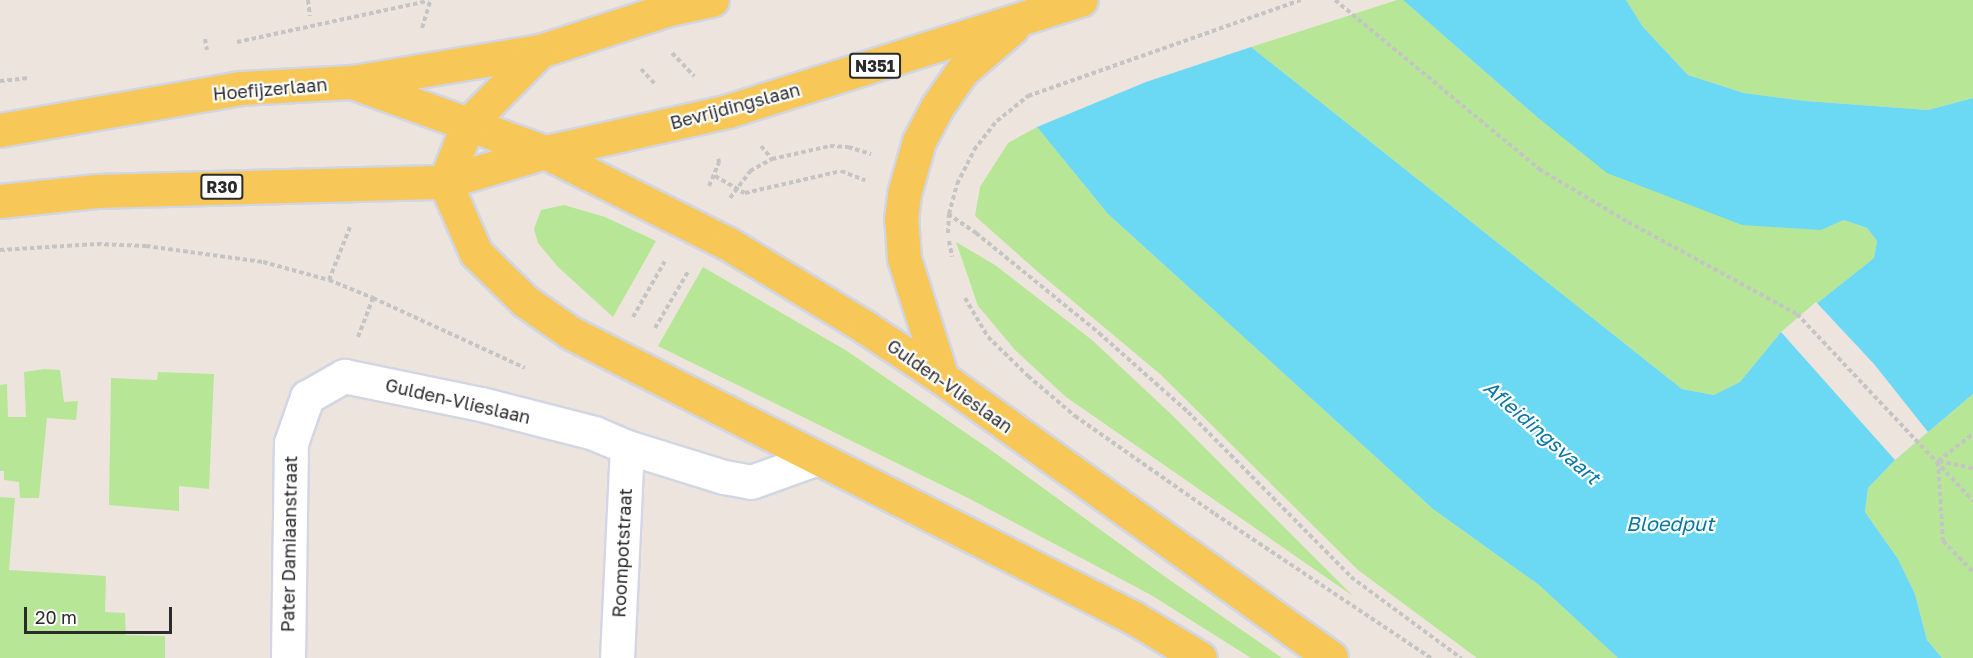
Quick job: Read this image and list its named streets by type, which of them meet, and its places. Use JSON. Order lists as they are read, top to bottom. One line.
{"streets":{"main road":["N351","Hoefijzerlaan","Bevrijdingslaan","R30","Gulden-Vlieslaan"],"street":["Pater Damiaanstraat","Roompotstraat"]},"crossings":[["N351","Bevrijdingslaan"],["N351","Gulden-Vlieslaan"],["Hoefijzerlaan","Gulden-Vlieslaan"],["Bevrijdingslaan","R30"],["Bevrijdingslaan","Gulden-Vlieslaan"],["Gulden-Vlieslaan","Pater Damiaanstraat"],["Gulden-Vlieslaan","Roompotstraat"]],"water":["Afleidingsvaart","Bloedput"],"scale_bar":"20 m"}
